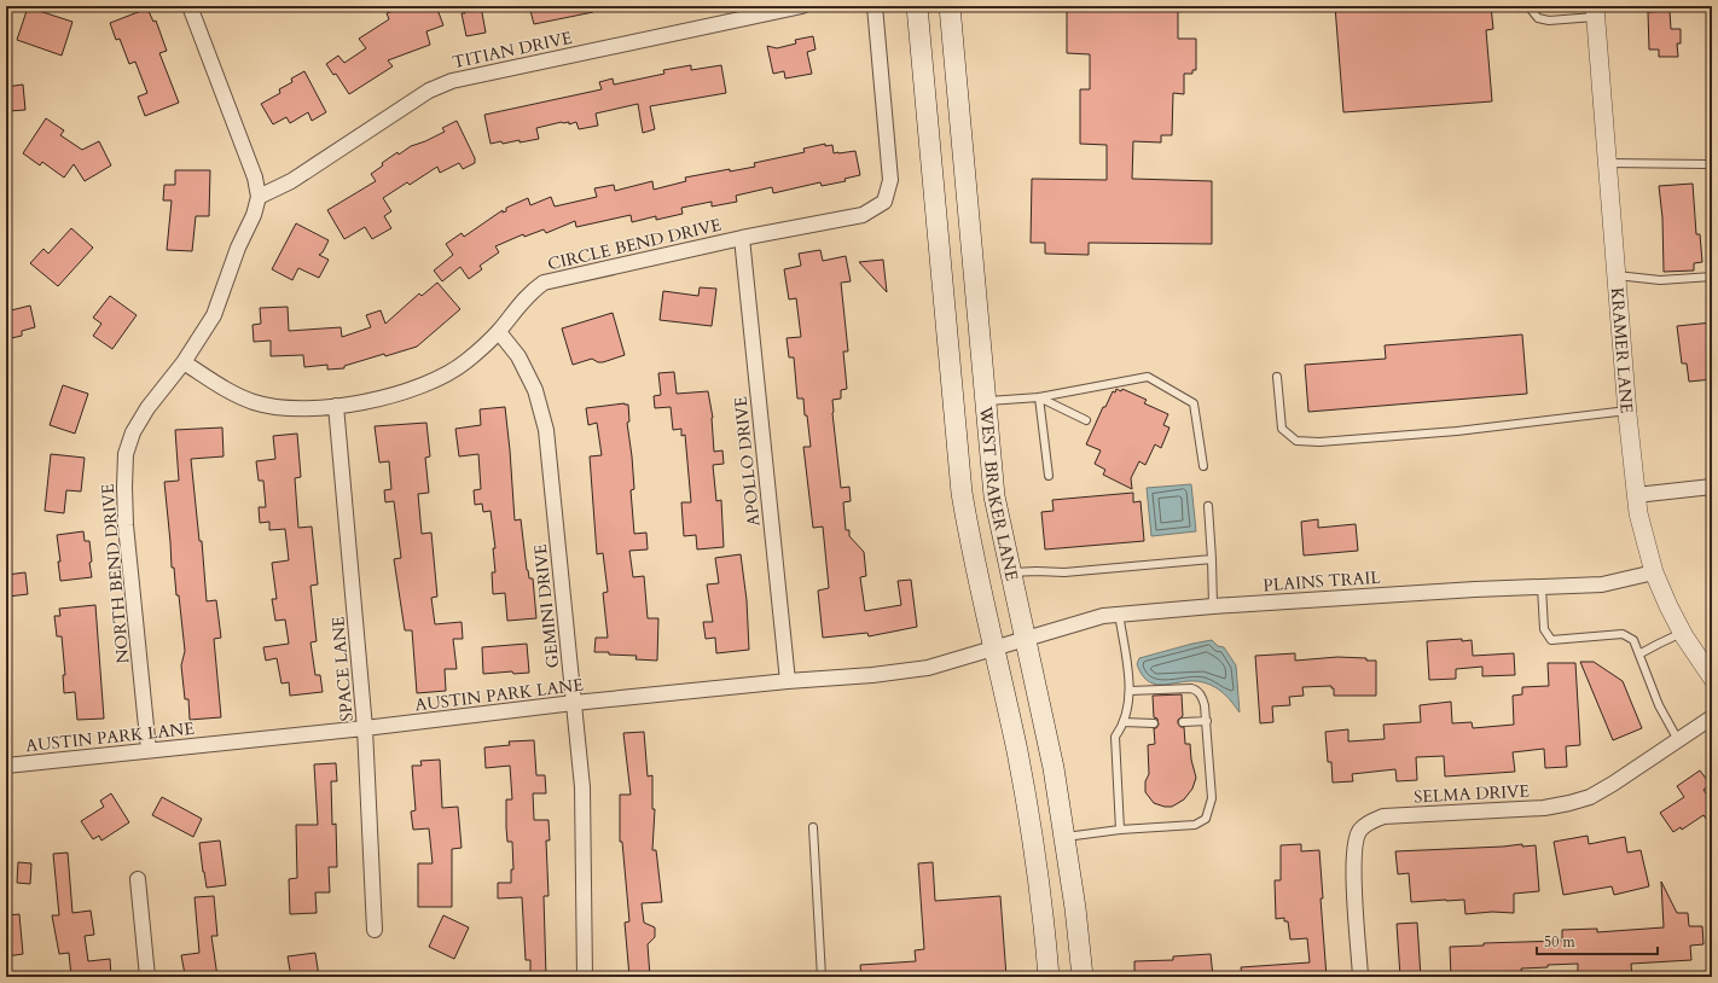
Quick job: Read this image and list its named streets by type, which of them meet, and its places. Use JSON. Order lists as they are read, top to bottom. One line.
{"streets":{"main road":["WEST BRAKER LANE"],"street":["TITIAN DRIVE","CIRCLE BEND DRIVE","KRAMER LANE","APOLLO DRIVE","NORTH BEND DRIVE","PLAINS TRAIL","GEMINI DRIVE","SPACE LANE","AUSTIN PARK LANE","SELMA DRIVE"]},"crossings":[["TITIAN DRIVE","NORTH BEND DRIVE"],["CIRCLE BEND DRIVE","APOLLO DRIVE"],["CIRCLE BEND DRIVE","NORTH BEND DRIVE"],["CIRCLE BEND DRIVE","GEMINI DRIVE"],["CIRCLE BEND DRIVE","SPACE LANE"],["KRAMER LANE","PLAINS TRAIL"],["APOLLO DRIVE","AUSTIN PARK LANE"],["WEST BRAKER LANE","PLAINS TRAIL"],["WEST BRAKER LANE","AUSTIN PARK LANE"],["NORTH BEND DRIVE","AUSTIN PARK LANE"],["PLAINS TRAIL","AUSTIN PARK LANE"],["GEMINI DRIVE","AUSTIN PARK LANE"],["SPACE LANE","AUSTIN PARK LANE"]],"scale_bar":"50 m"}
